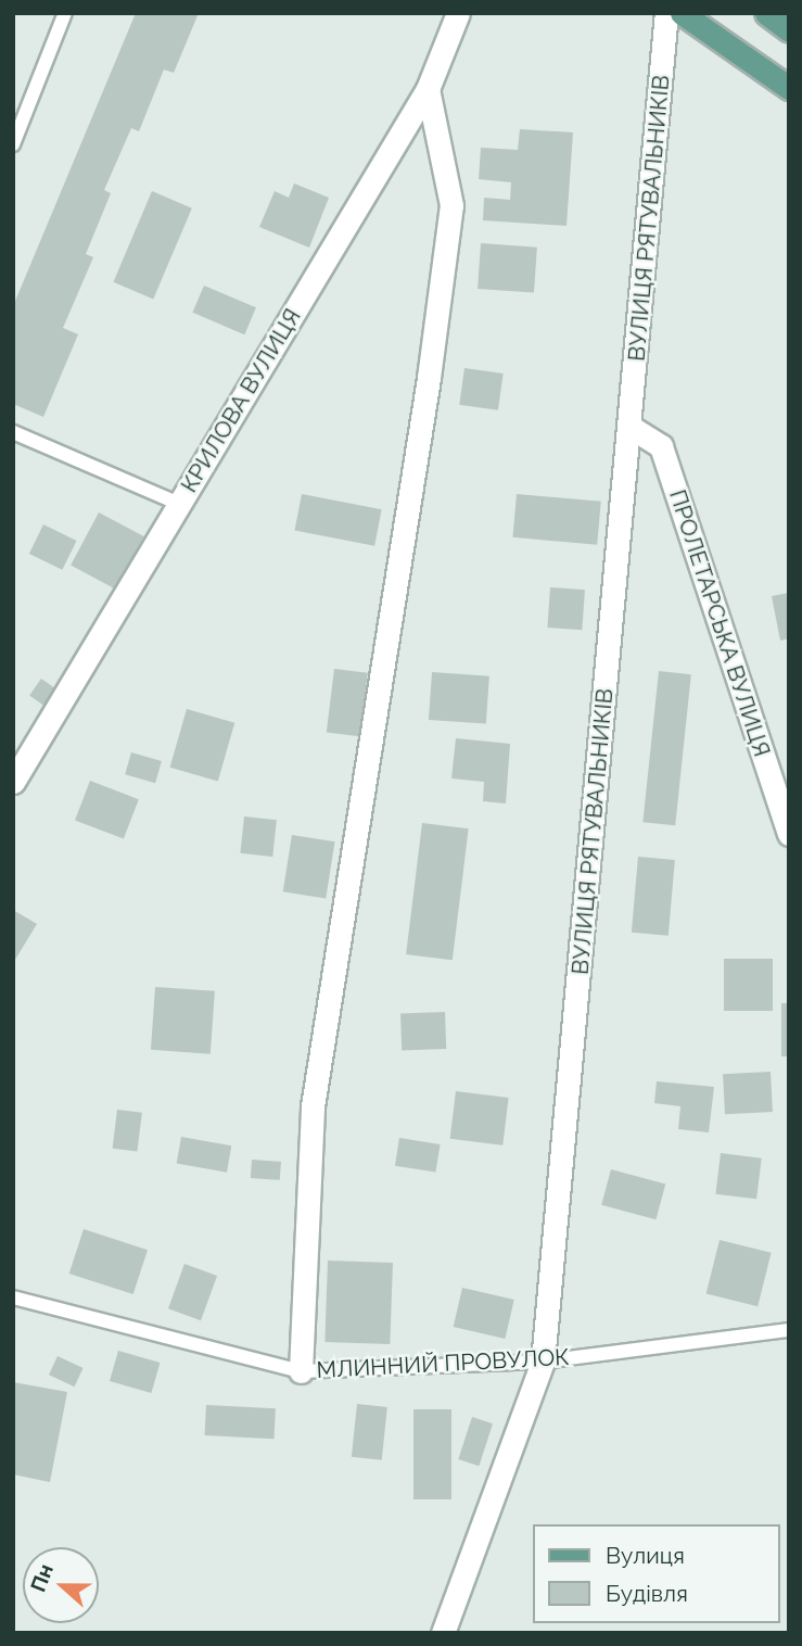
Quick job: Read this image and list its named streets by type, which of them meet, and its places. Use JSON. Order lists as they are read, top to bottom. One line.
{"streets":{"street":["ВУЛИЦЯ РЯТУВАЛЬНИКІВ","КРИЛОВА ВУЛИЦЯ","ПРОЛЕТАРСЬКА ВУЛИЦЯ"],"lane":["МЛИННИЙ ПРОВУЛОК"]},"crossings":[["ВУЛИЦЯ РЯТУВАЛЬНИКІВ","ПРОЛЕТАРСЬКА ВУЛИЦЯ"],["ВУЛИЦЯ РЯТУВАЛЬНИКІВ","МЛИННИЙ ПРОВУЛОК"]],"legend":["Вулиця","Будівля"],"north":"left"}
